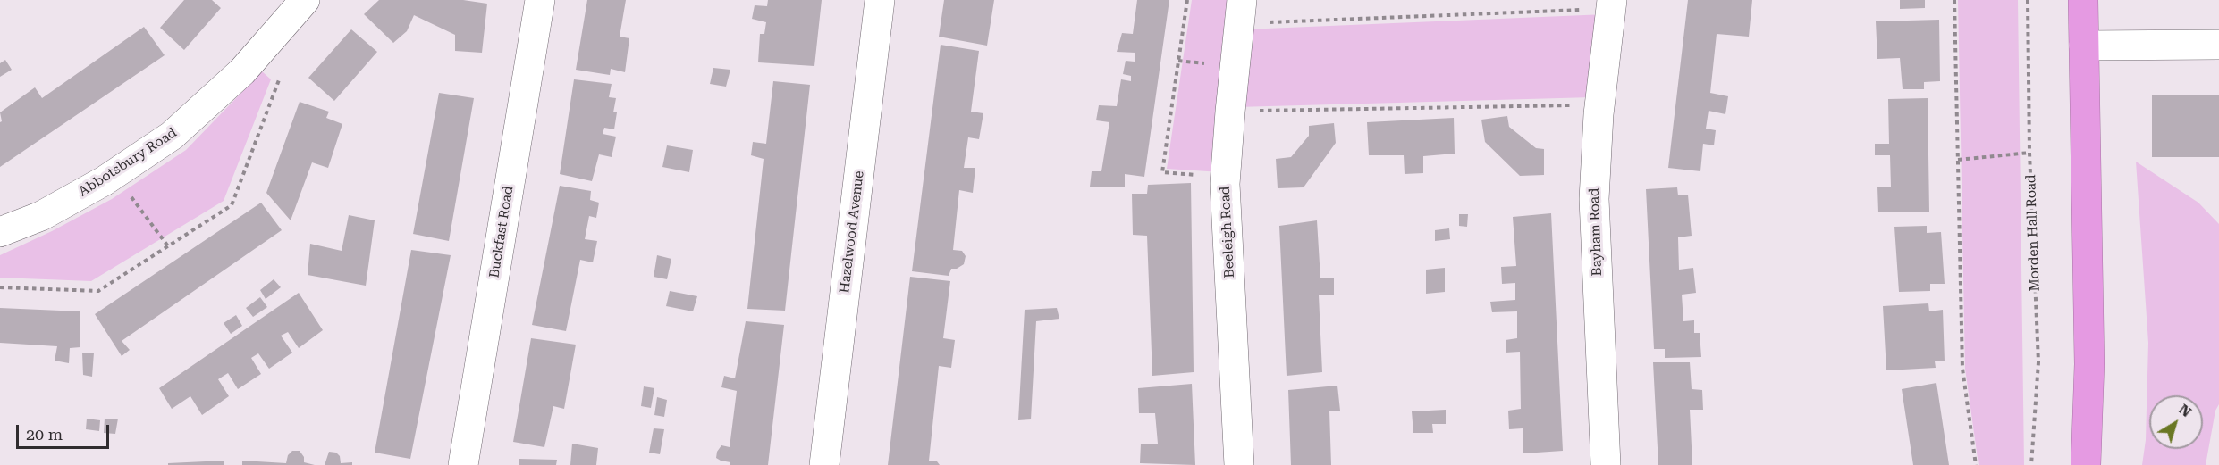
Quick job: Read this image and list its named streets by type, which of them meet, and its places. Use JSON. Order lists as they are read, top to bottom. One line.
{"streets":{"street":["Abbotsbury Road","Buckfast Road","Hazelwood Avenue","Beeleigh Road","Bayham Road"],"path":["Morden Hall Road"]},"scale_bar":"20 m","north":"top right"}
